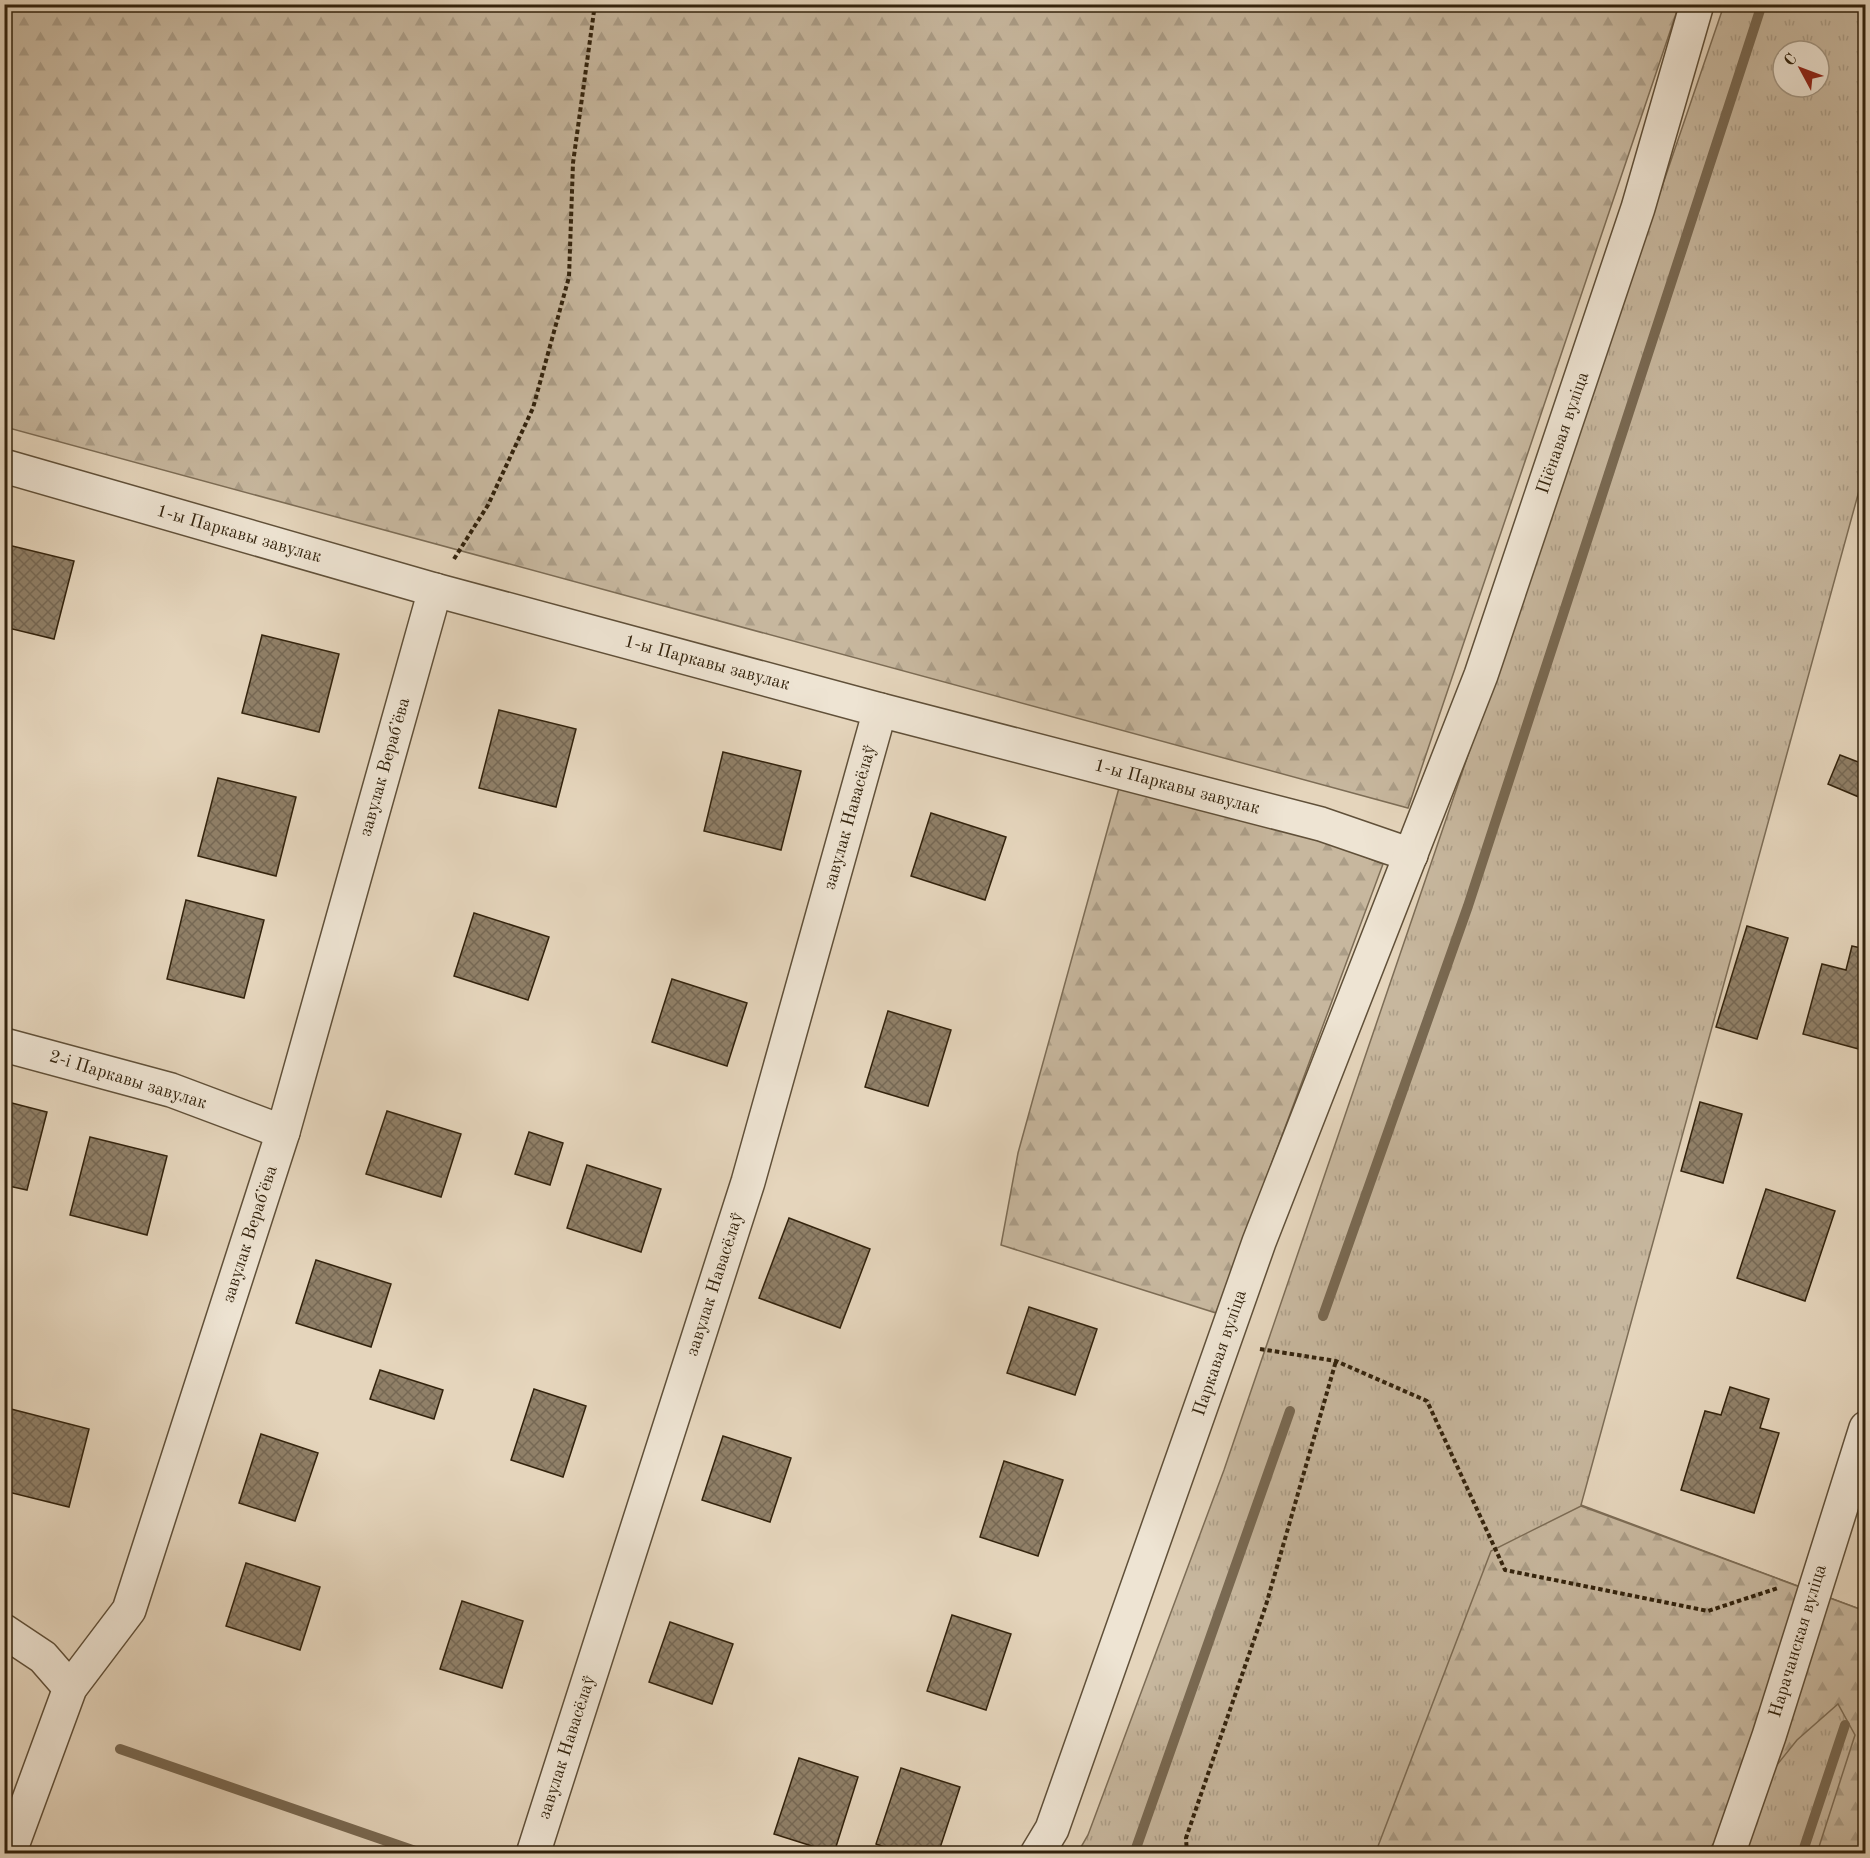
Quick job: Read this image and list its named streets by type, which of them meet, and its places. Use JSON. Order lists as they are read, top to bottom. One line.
{"streets":{"street":["Піёнавая вуліца","1-ы Паркавы завулак","завулак Верабʼёва","завулак Навасёлаў","2-і Паркавы завулак","Паркавая вуліца","Нарачанская вуліца"]},"crossings":[["Піёнавая вуліца","1-ы Паркавы завулак"],["Піёнавая вуліца","Паркавая вуліца"],["1-ы Паркавы завулак","завулак Верабʼёва"],["1-ы Паркавы завулак","завулак Навасёлаў"],["1-ы Паркавы завулак","Паркавая вуліца"],["завулак Верабʼёва","2-і Паркавы завулак"]],"north":"top left"}
